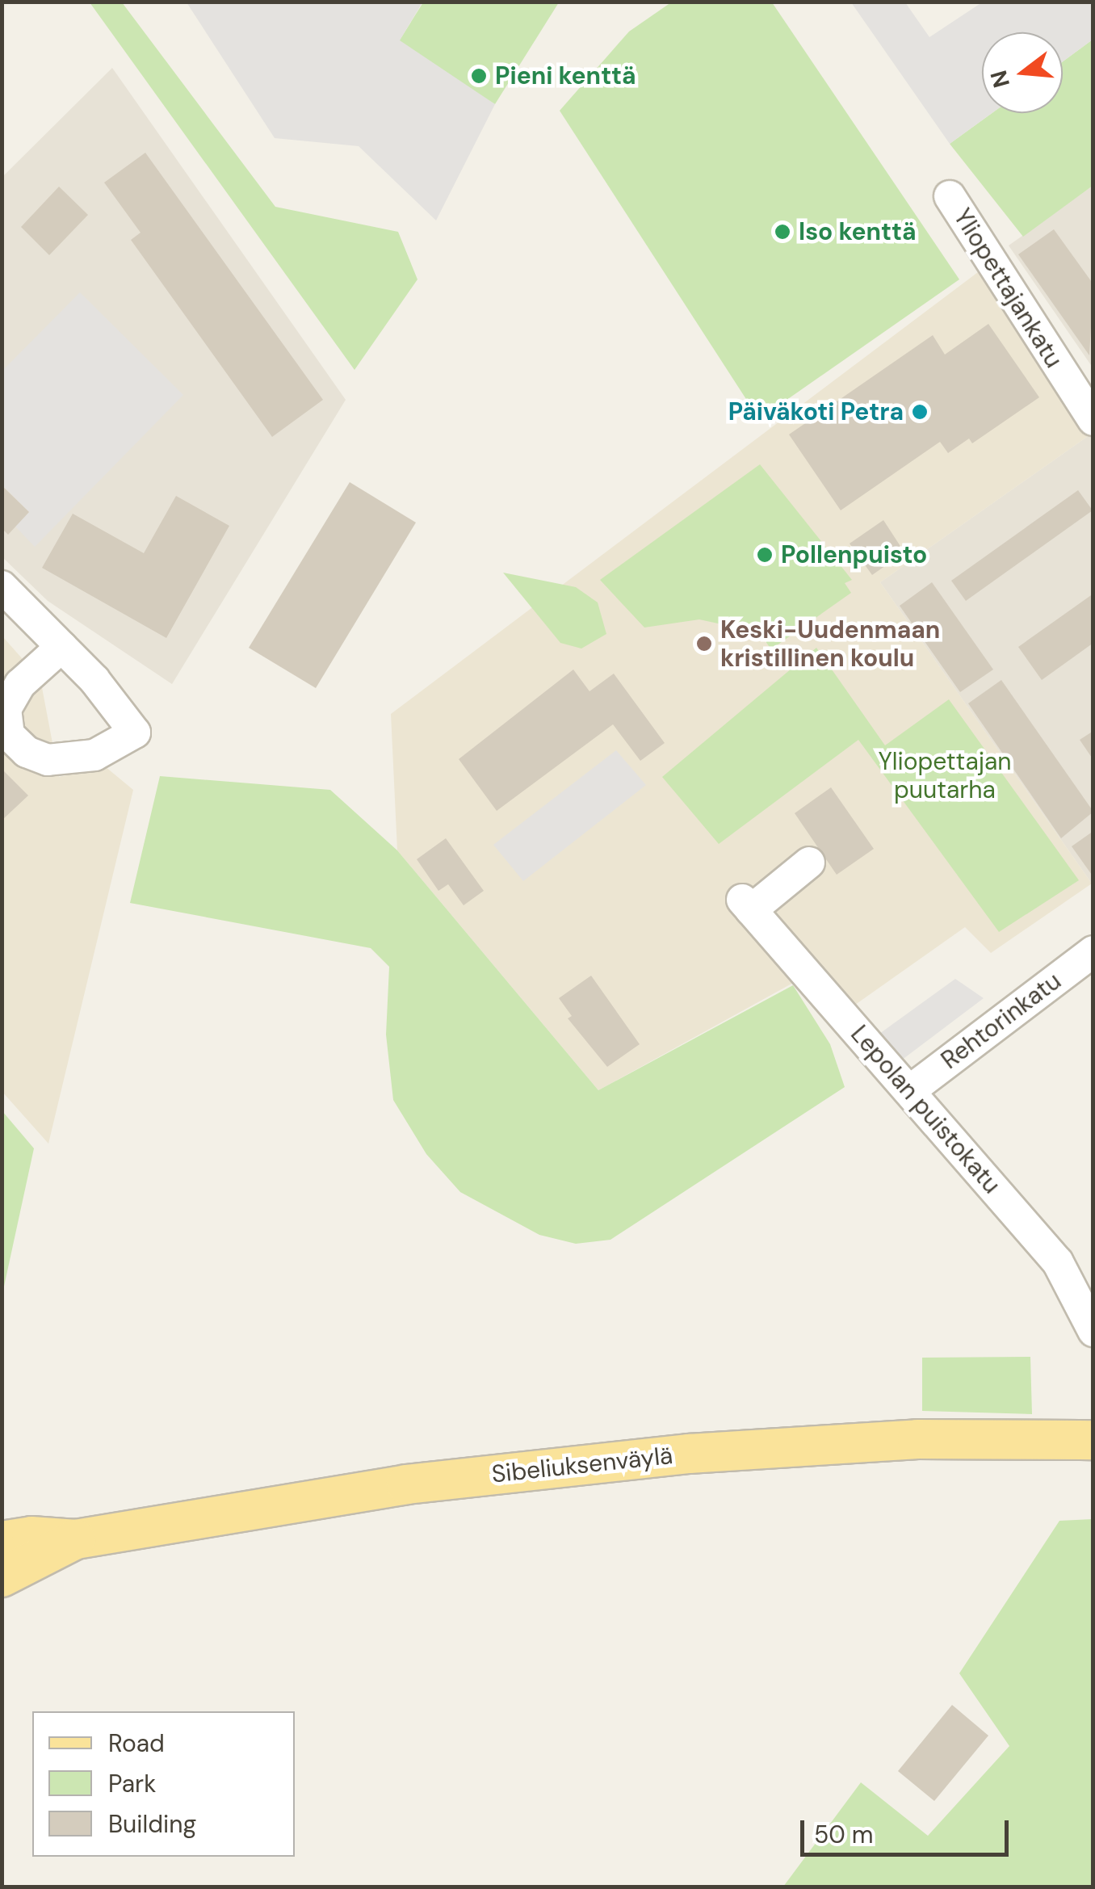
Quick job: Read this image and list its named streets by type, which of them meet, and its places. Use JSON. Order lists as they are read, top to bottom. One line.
{"streets":{"main road":["Sibeliuksenväylä"],"street":["Yliopettajankatu","Rehtorinkatu","Lepolan puistokatu"]},"crossings":[["Rehtorinkatu","Lepolan puistokatu"]],"parks":["Yliopettajan puutarha"],"places":["Pieni kenttä","Iso kenttä","Päiväkoti Petra","Pollenpuisto","Keski-Uudenmaan kristillinen koulu"],"legend":["Road","Park","Building"],"scale_bar":"50 m","north":"left"}
